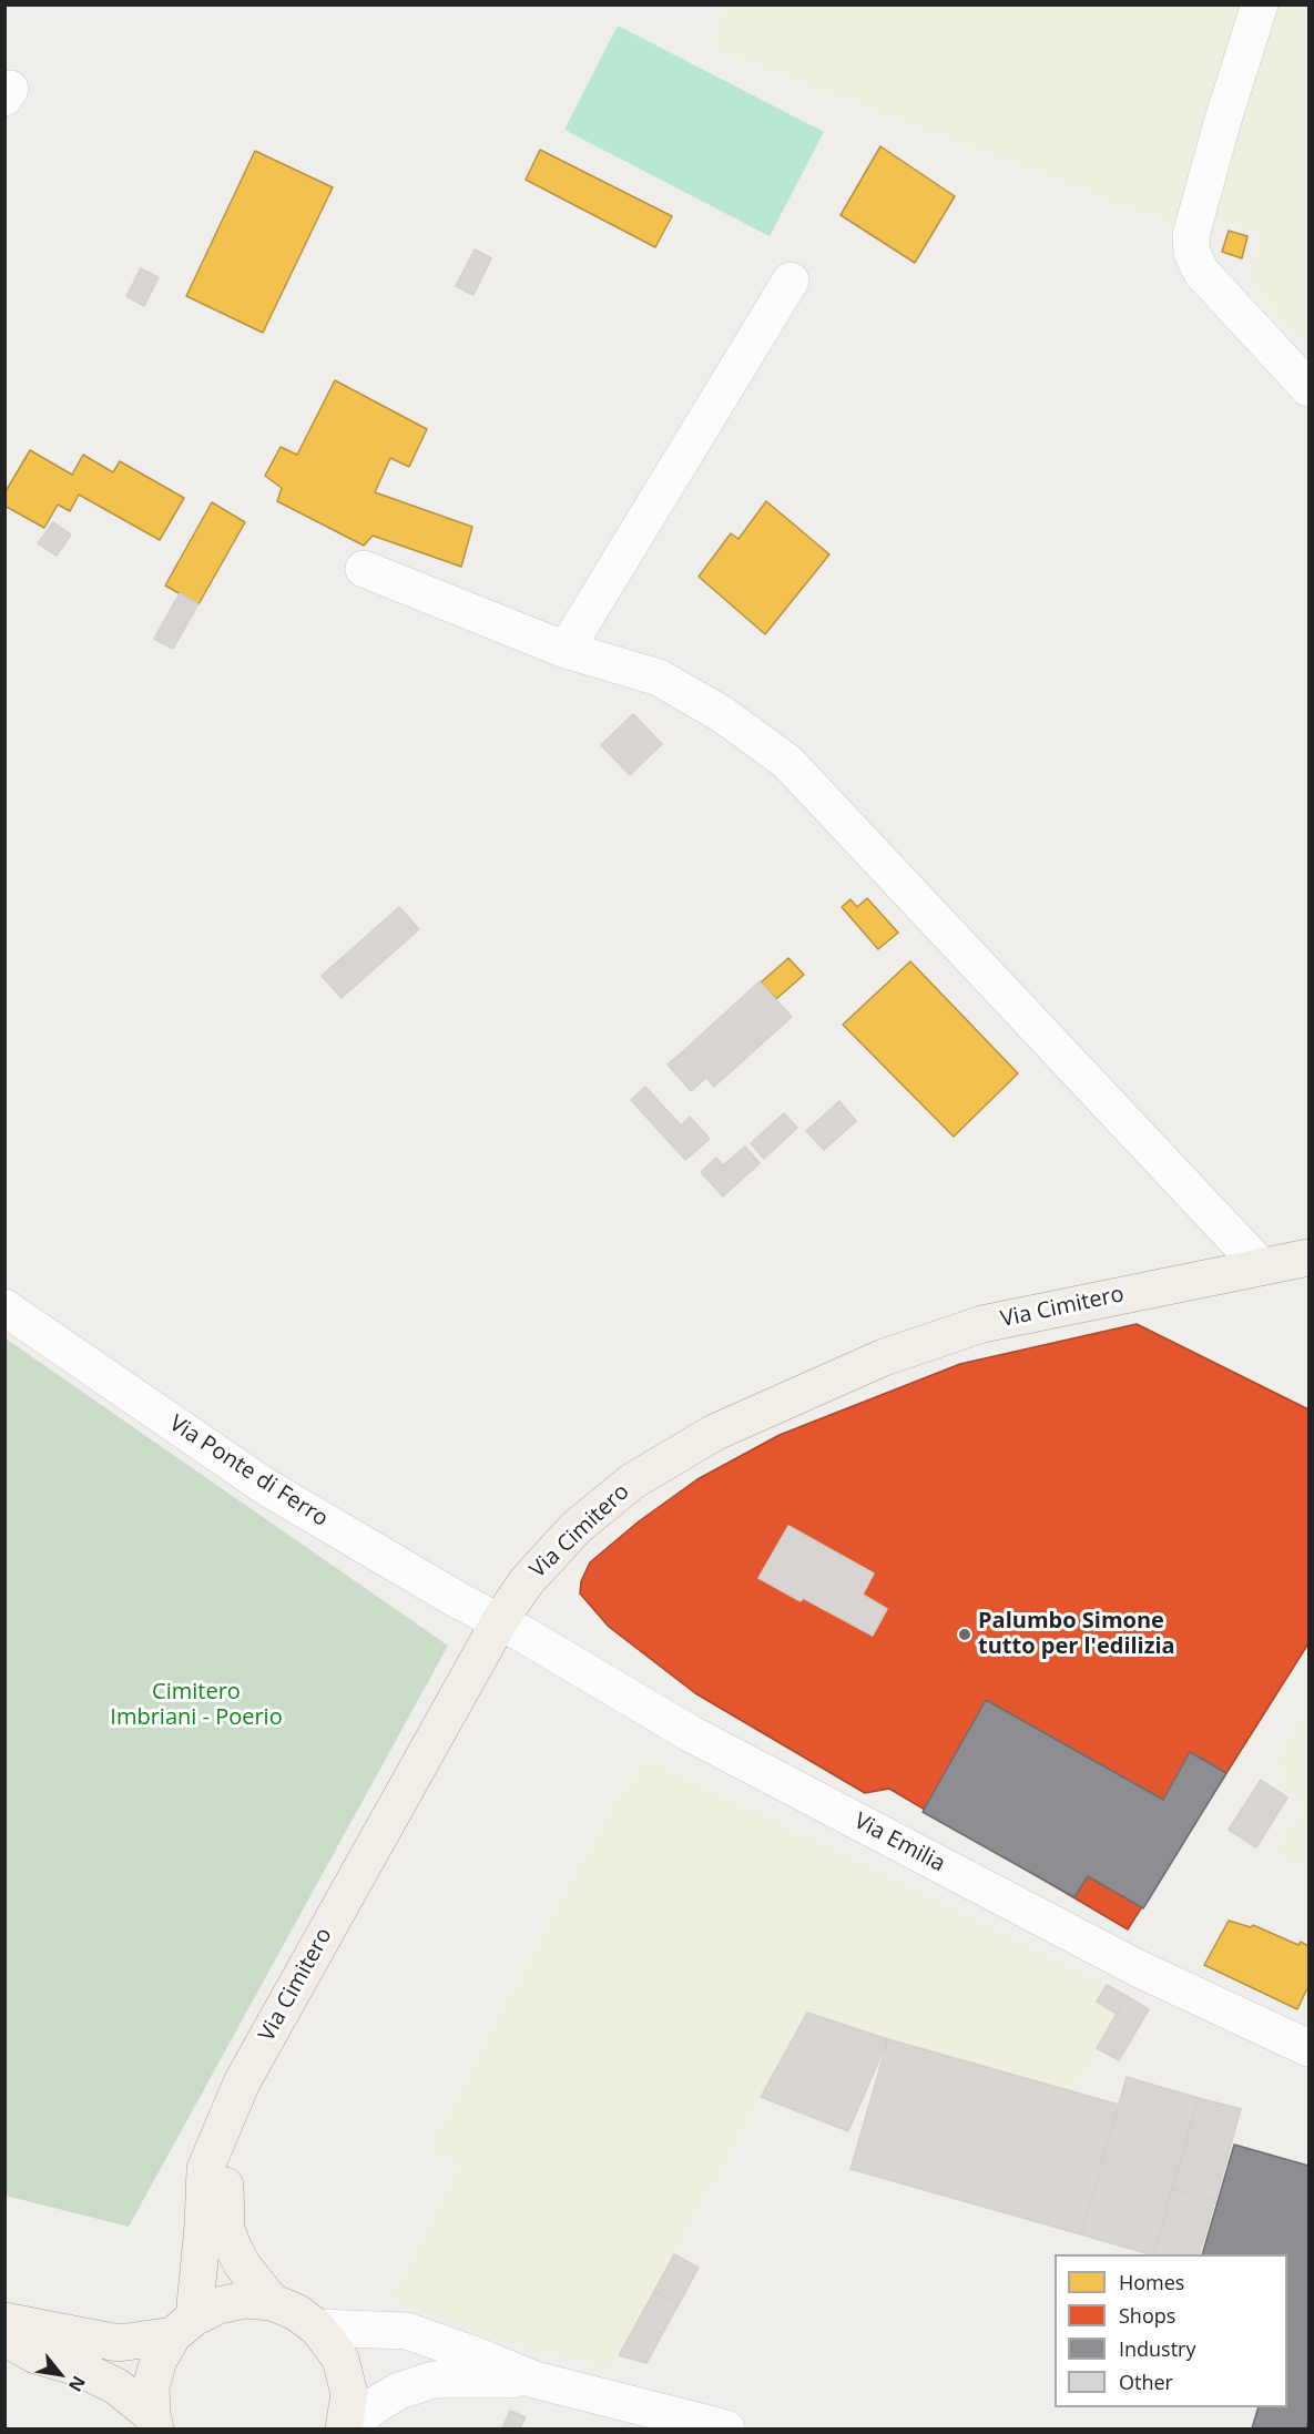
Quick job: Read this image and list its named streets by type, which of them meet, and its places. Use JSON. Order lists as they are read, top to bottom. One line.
{"streets":{"main road":["Via Cimitero"],"street":["Via Ponte di Ferro","Via Emilia"]},"crossings":[["Via Cimitero","Via Ponte di Ferro"],["Via Cimitero","Via Emilia"],["Via Ponte di Ferro","Via Emilia"]],"parks":["Cimitero Imbriani - Poerio"],"places":["Palumbo Simone tutto per l'edilizia"],"legend":["Homes","Shops","Industry","Other"],"north":"bottom right"}
